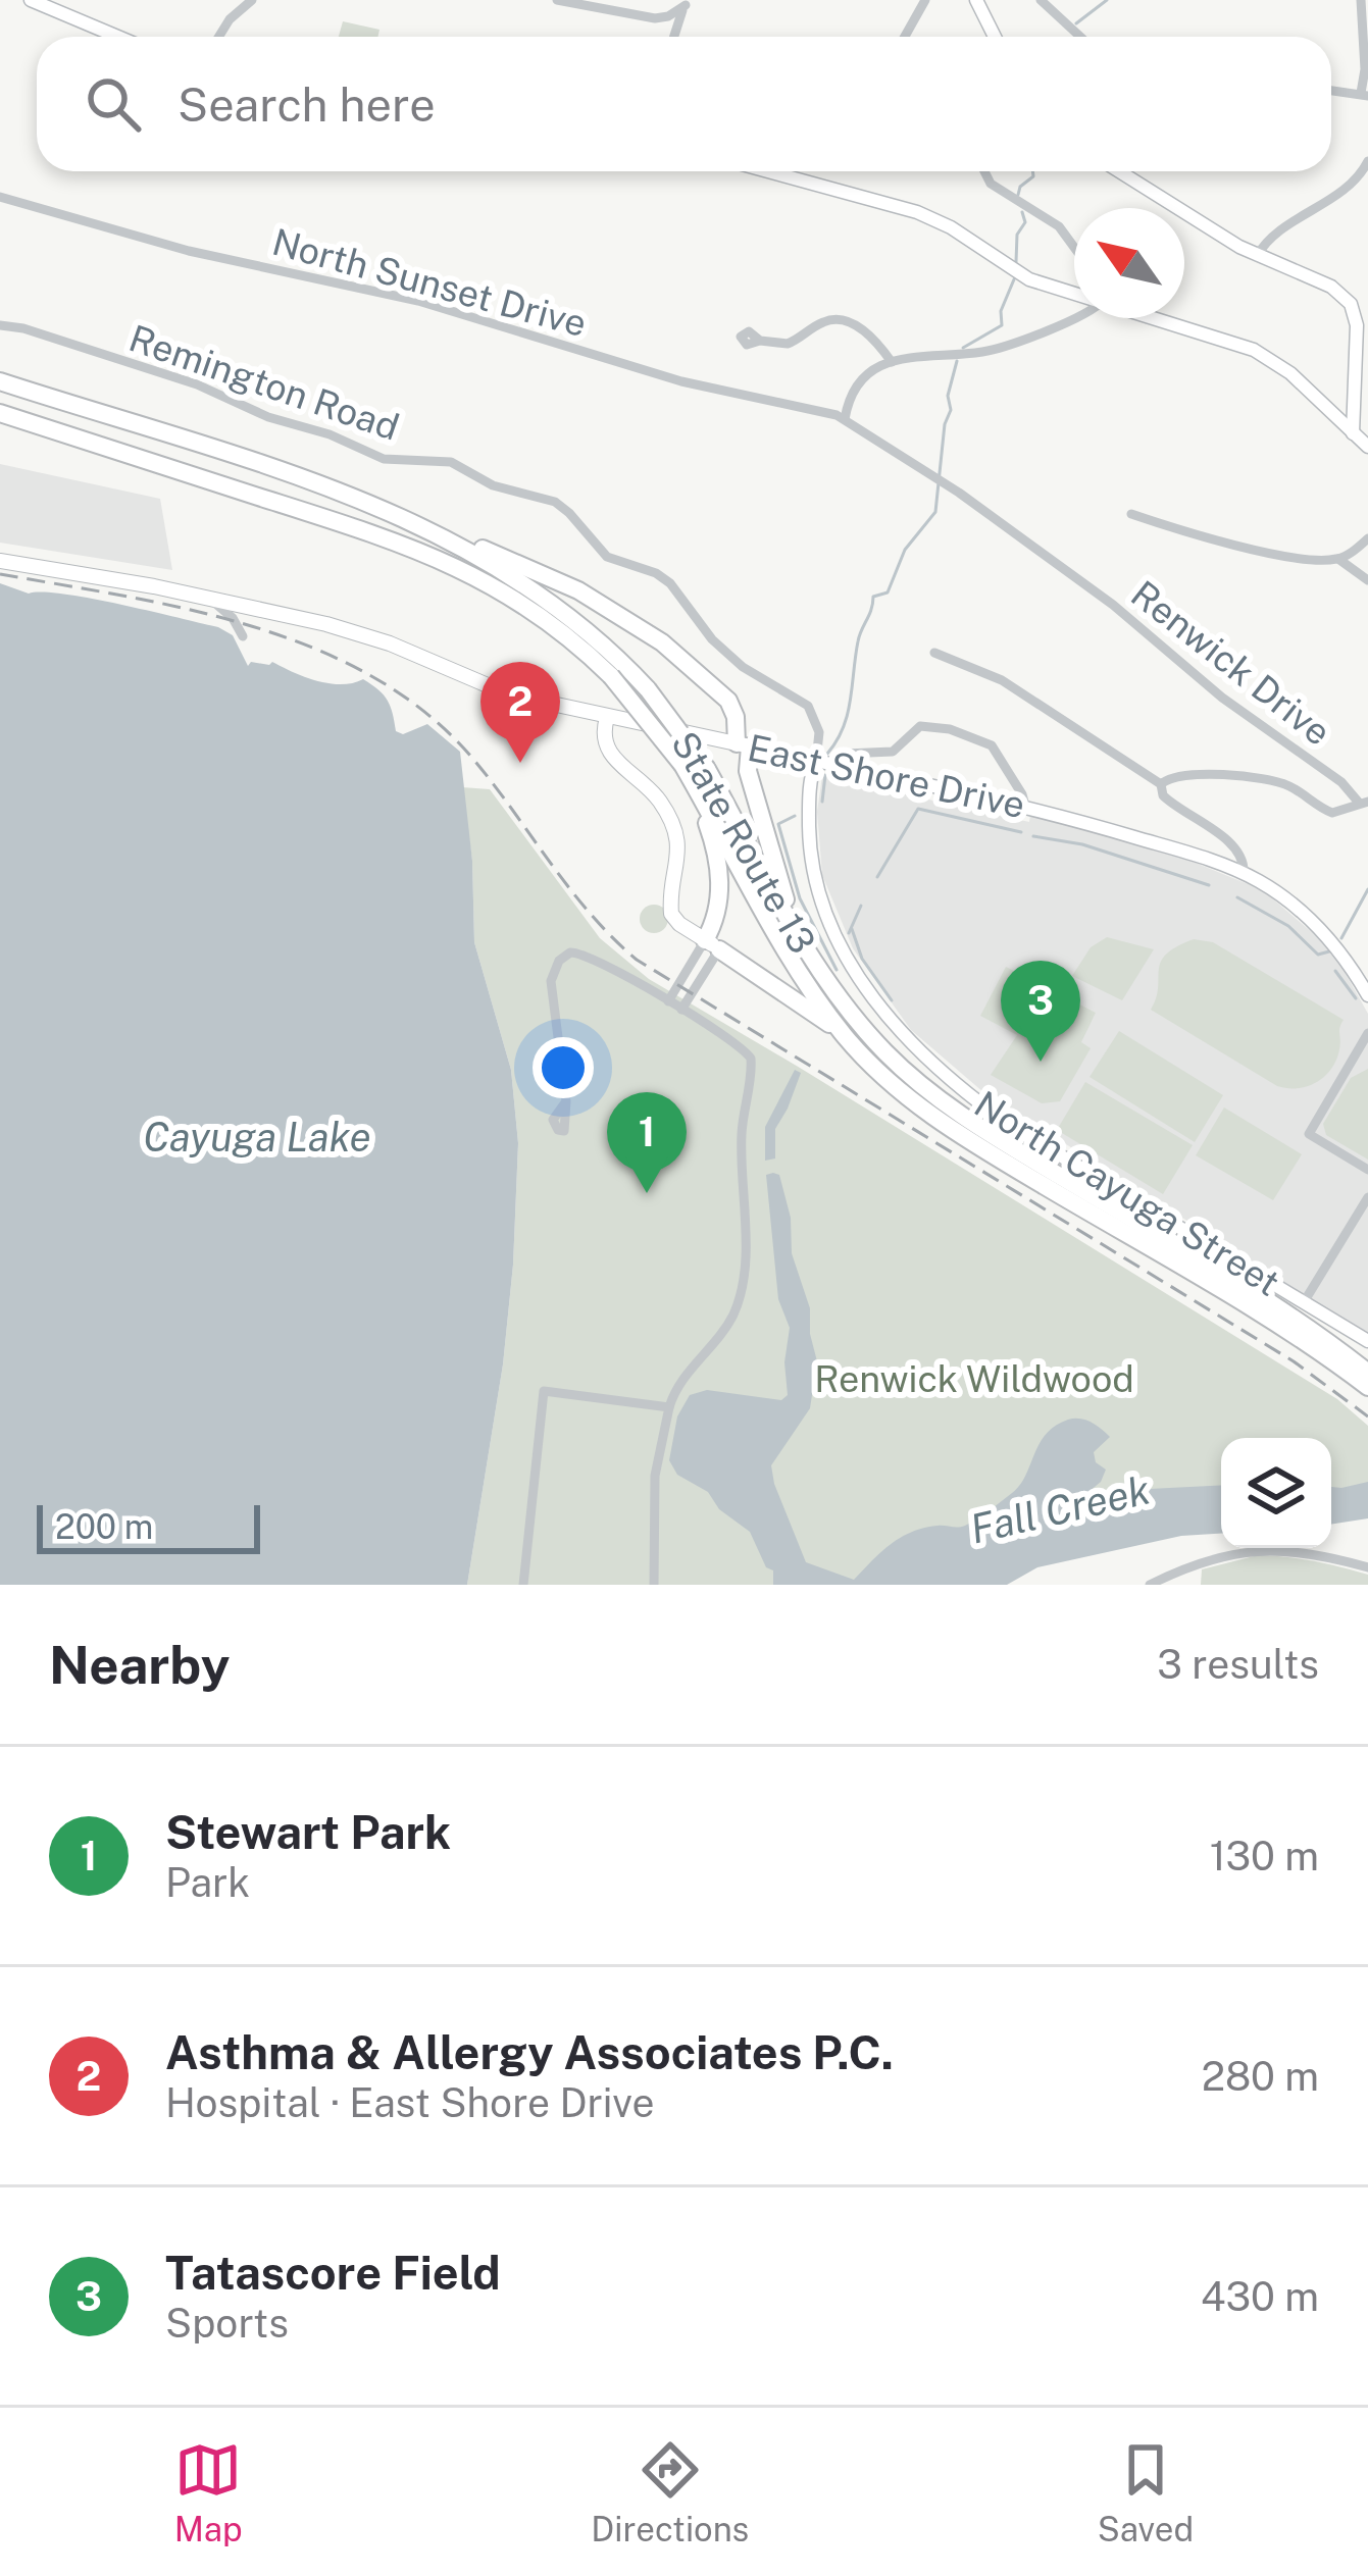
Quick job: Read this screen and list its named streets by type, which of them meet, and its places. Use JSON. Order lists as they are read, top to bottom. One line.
{"streets":{"highway":["State Route 13"],"main road":["East Shore Drive"],"street":["North Sunset Drive","Remington Road","Renwick Drive","North Cayuga Street"]},"crossings":[["North Sunset Drive","Renwick Drive"],["Remington Road","East Shore Drive"],["Remington Road","North Cayuga Street"],["East Shore Drive","North Cayuga Street"]],"water":["Cayuga Lake","Fall Creek"],"parks":["Renwick Wildwood"],"scale_bar":"200 m","north":"top left","page":{"search":"Search here","pins":["2","3","1"],"scale":"200 m","heading":["Nearby","3 results"],"list":[{"mark":"1","name":"Stewart Park","note":"Park","value":"130 m"},{"mark":"2","name":"Asthma & Allergy Associates P.C.","note":"Hospital · East Shore Drive","value":"280 m"},{"mark":"3","name":"Tatascore Field","note":"Sports","value":"430 m"}],"nav":["Map","Directions","Saved"]}}
